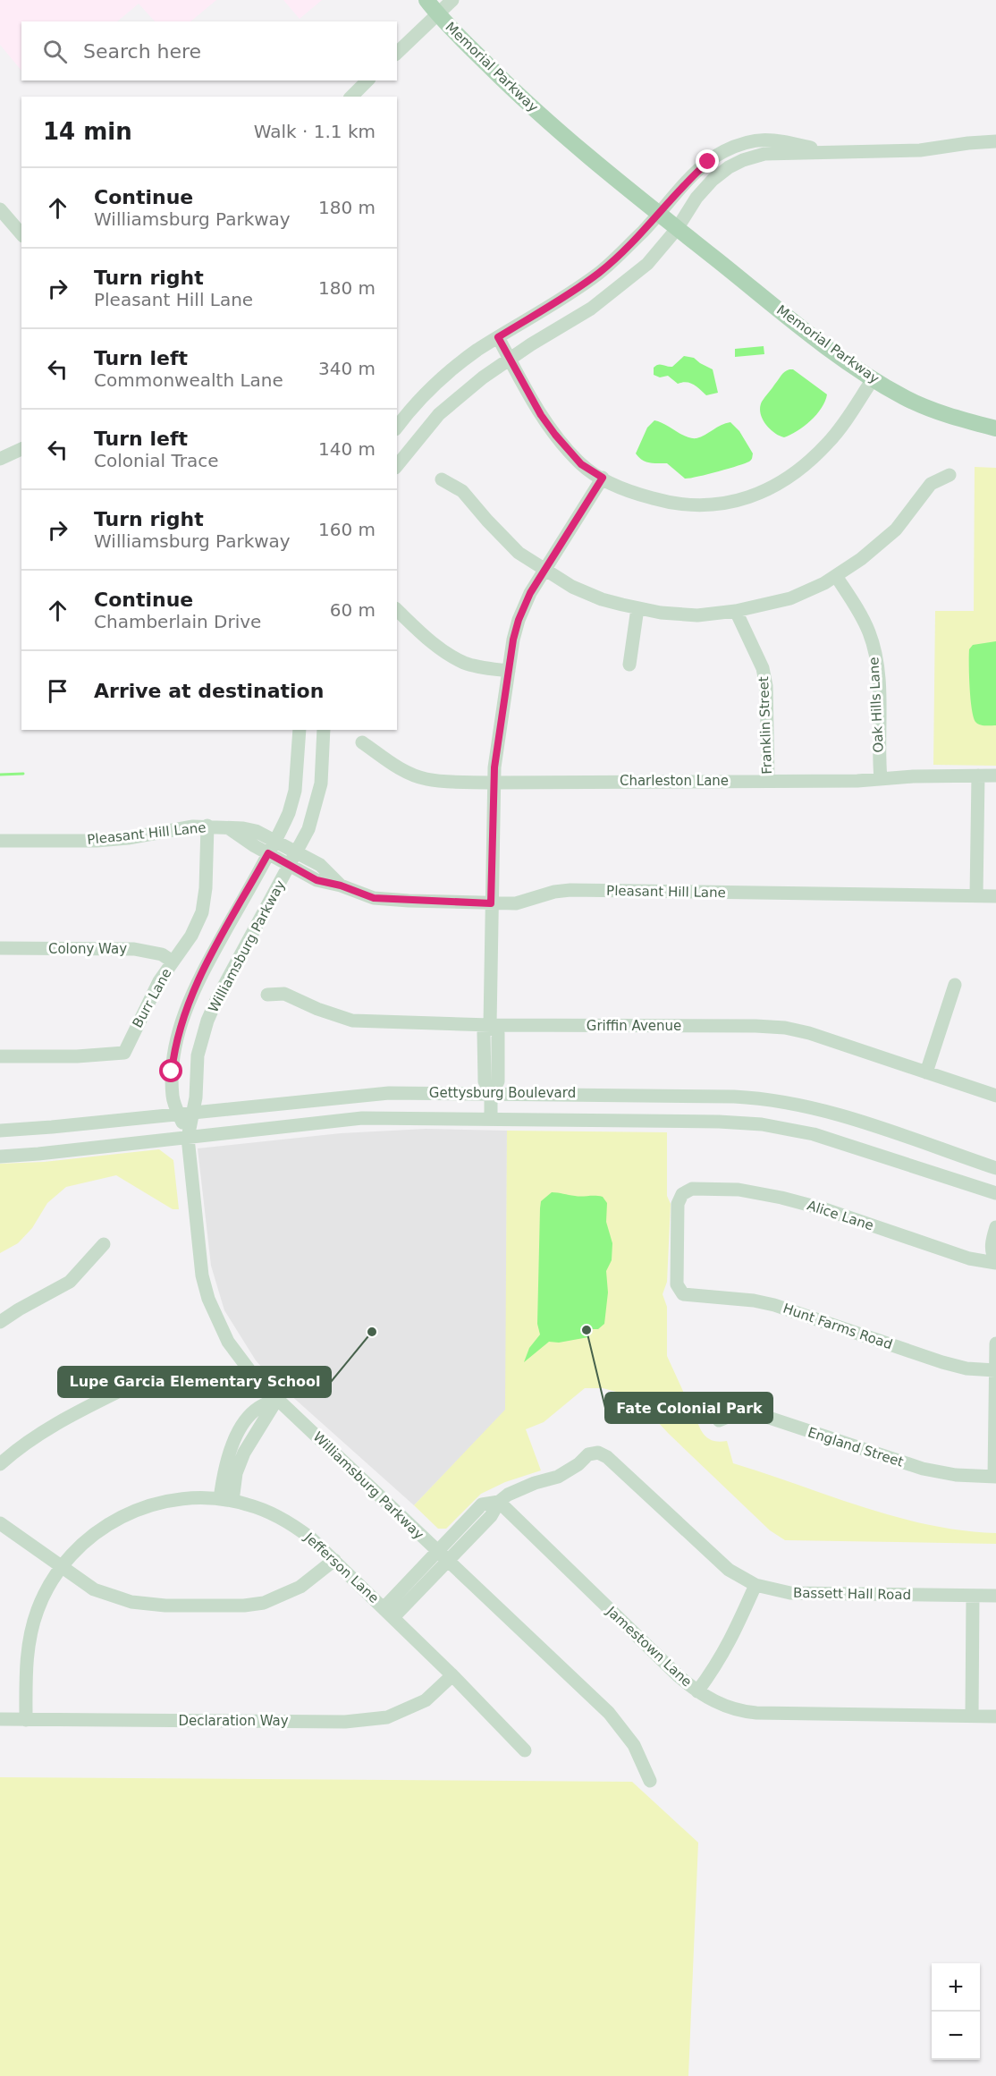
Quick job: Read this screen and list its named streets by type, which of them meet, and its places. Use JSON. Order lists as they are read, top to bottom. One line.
{"streets":{"main road":["Memorial Parkway"],"street":["Oak Hills Lane","Franklin Street","Charleston Lane","Pleasant Hill Lane","Williamsburg Parkway","Colony Way","Burr Lane","Griffin Avenue","Gettysburg Boulevard","Alice Lane","Hunt Farms Road","England Street","Jefferson Lane","Bassett Hall Road","Jamestown Lane","Declaration Way"]},"crossings":[["Oak Hills Lane","Charleston Lane"],["Franklin Street","Charleston Lane"],["Pleasant Hill Lane","Williamsburg Parkway"],["Pleasant Hill Lane","Burr Lane"],["Williamsburg Parkway","Gettysburg Boulevard"],["Colony Way","Burr Lane"],["Alice Lane","Hunt Farms Road"],["Jefferson Lane","Declaration Way"],["Bassett Hall Road","Jamestown Lane"]],"places":["Fate Colonial Park","Lupe Garcia Elementary School"],"page":{"search":"Search here","heading":["14 min","Walk · 1.1 km"],"list":[["Continue","Williamsburg Parkway","180 m"],["Turn right","Pleasant Hill Lane","180 m"],["Turn left","Commonwealth Lane","340 m"],["Turn left","Colonial Trace","140 m"],["Turn right","Williamsburg Parkway","160 m"],["Continue","Chamberlain Drive","60 m"],"Arrive at destination"],"map_buttons":["+","−"]}}
